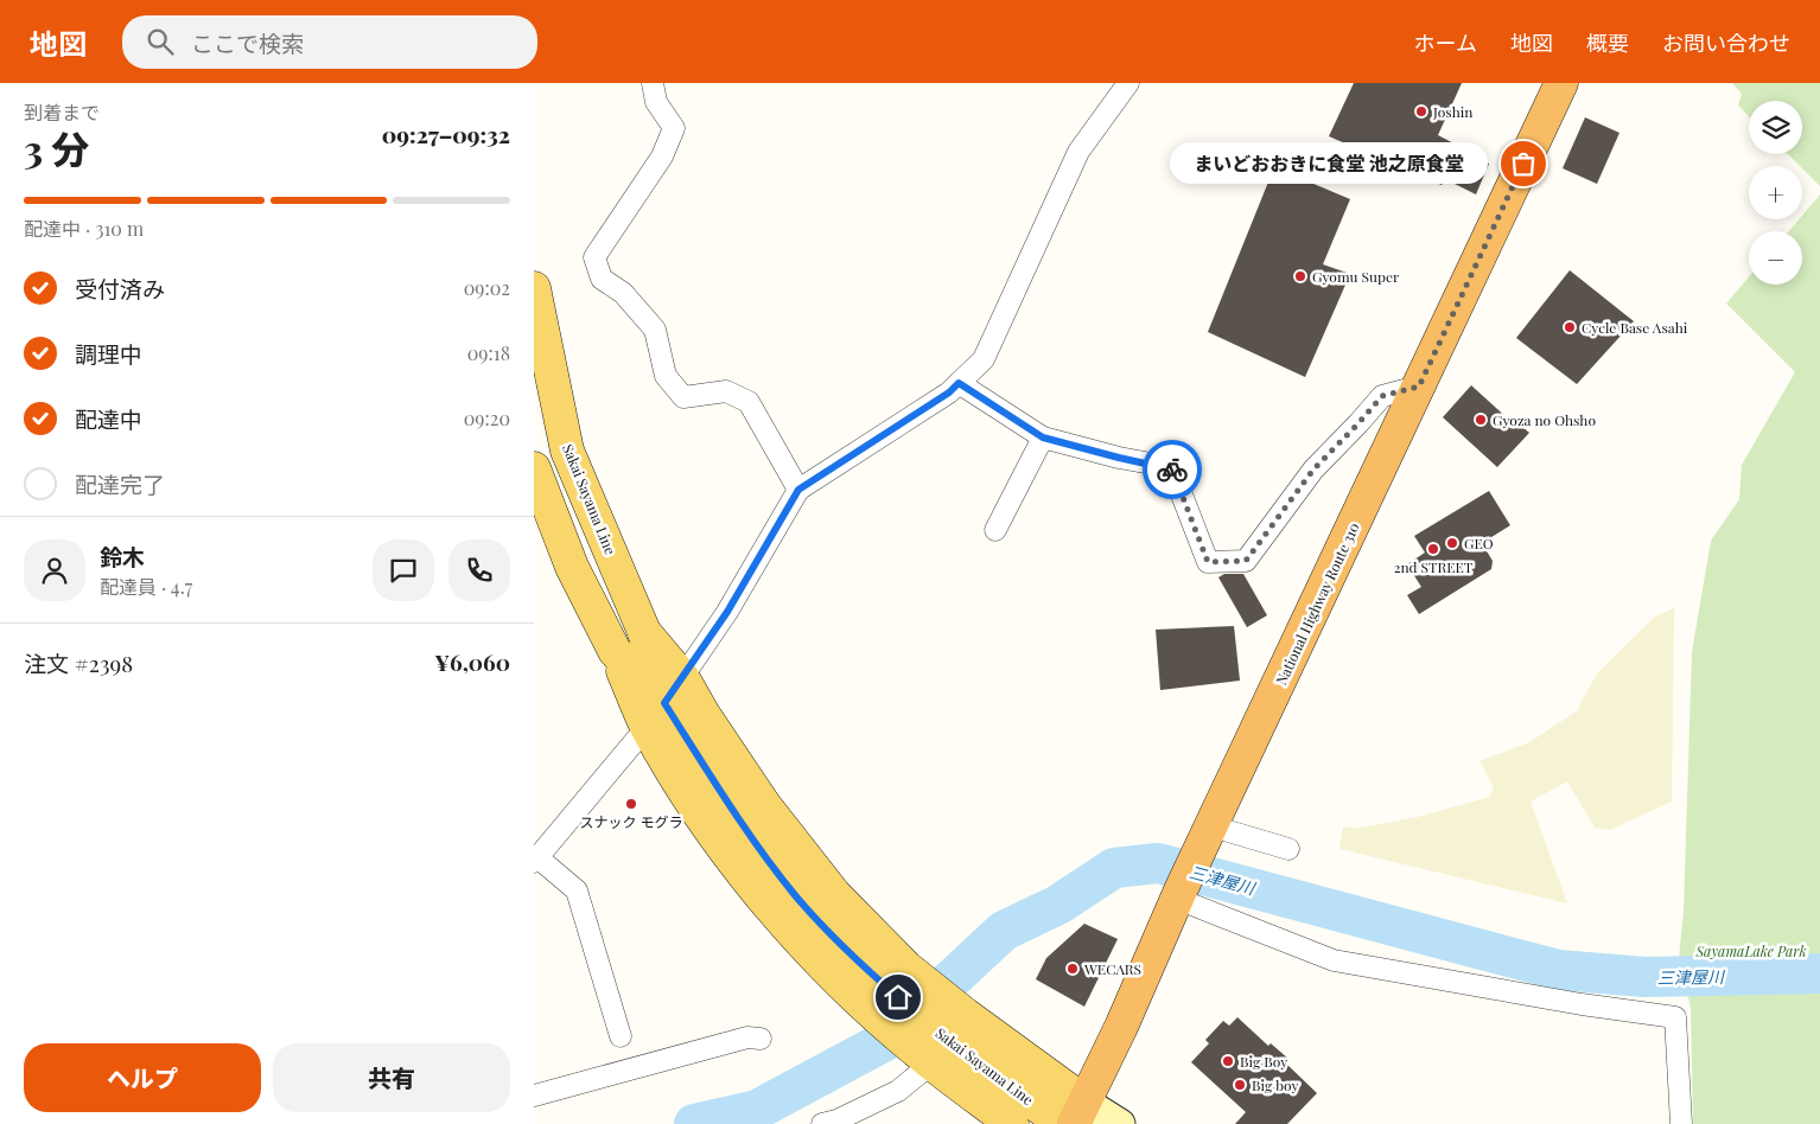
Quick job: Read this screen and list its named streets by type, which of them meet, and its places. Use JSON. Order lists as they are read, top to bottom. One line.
{"streets":{"highway":["National Highway Route 310"],"main road":["Sakai Sayama Line"]},"water":["三津屋川"],"parks":["SayamaLake Park"],"places":["Joshin","まいどおおきに食堂 池之原食堂","Gyomu Super","Cycle Base Asahi","Gyoza no Ohsho","GEO","2nd STREET","スナック モグラ","WECARS","Big Boy","Big boy"],"page":{"header":"地図","search":"ここで検索","nav":["ホーム","地図","概要","お問い合わせ"],"heading":["3 分","到着まで","09:27–09:32"],"panel":["鈴木","配達員 · 4.7","注文 #2398","¥6,060"],"map_buttons":["+","−"],"bubble":"まいどおおきに食堂 池之原食堂","bar":"配達中 · 310 m","list":[["受付済み","09:02"],["調理中","09:18"],["配達中","09:20"],"配達完了"],"buttons":["ヘルプ","共有"]}}
